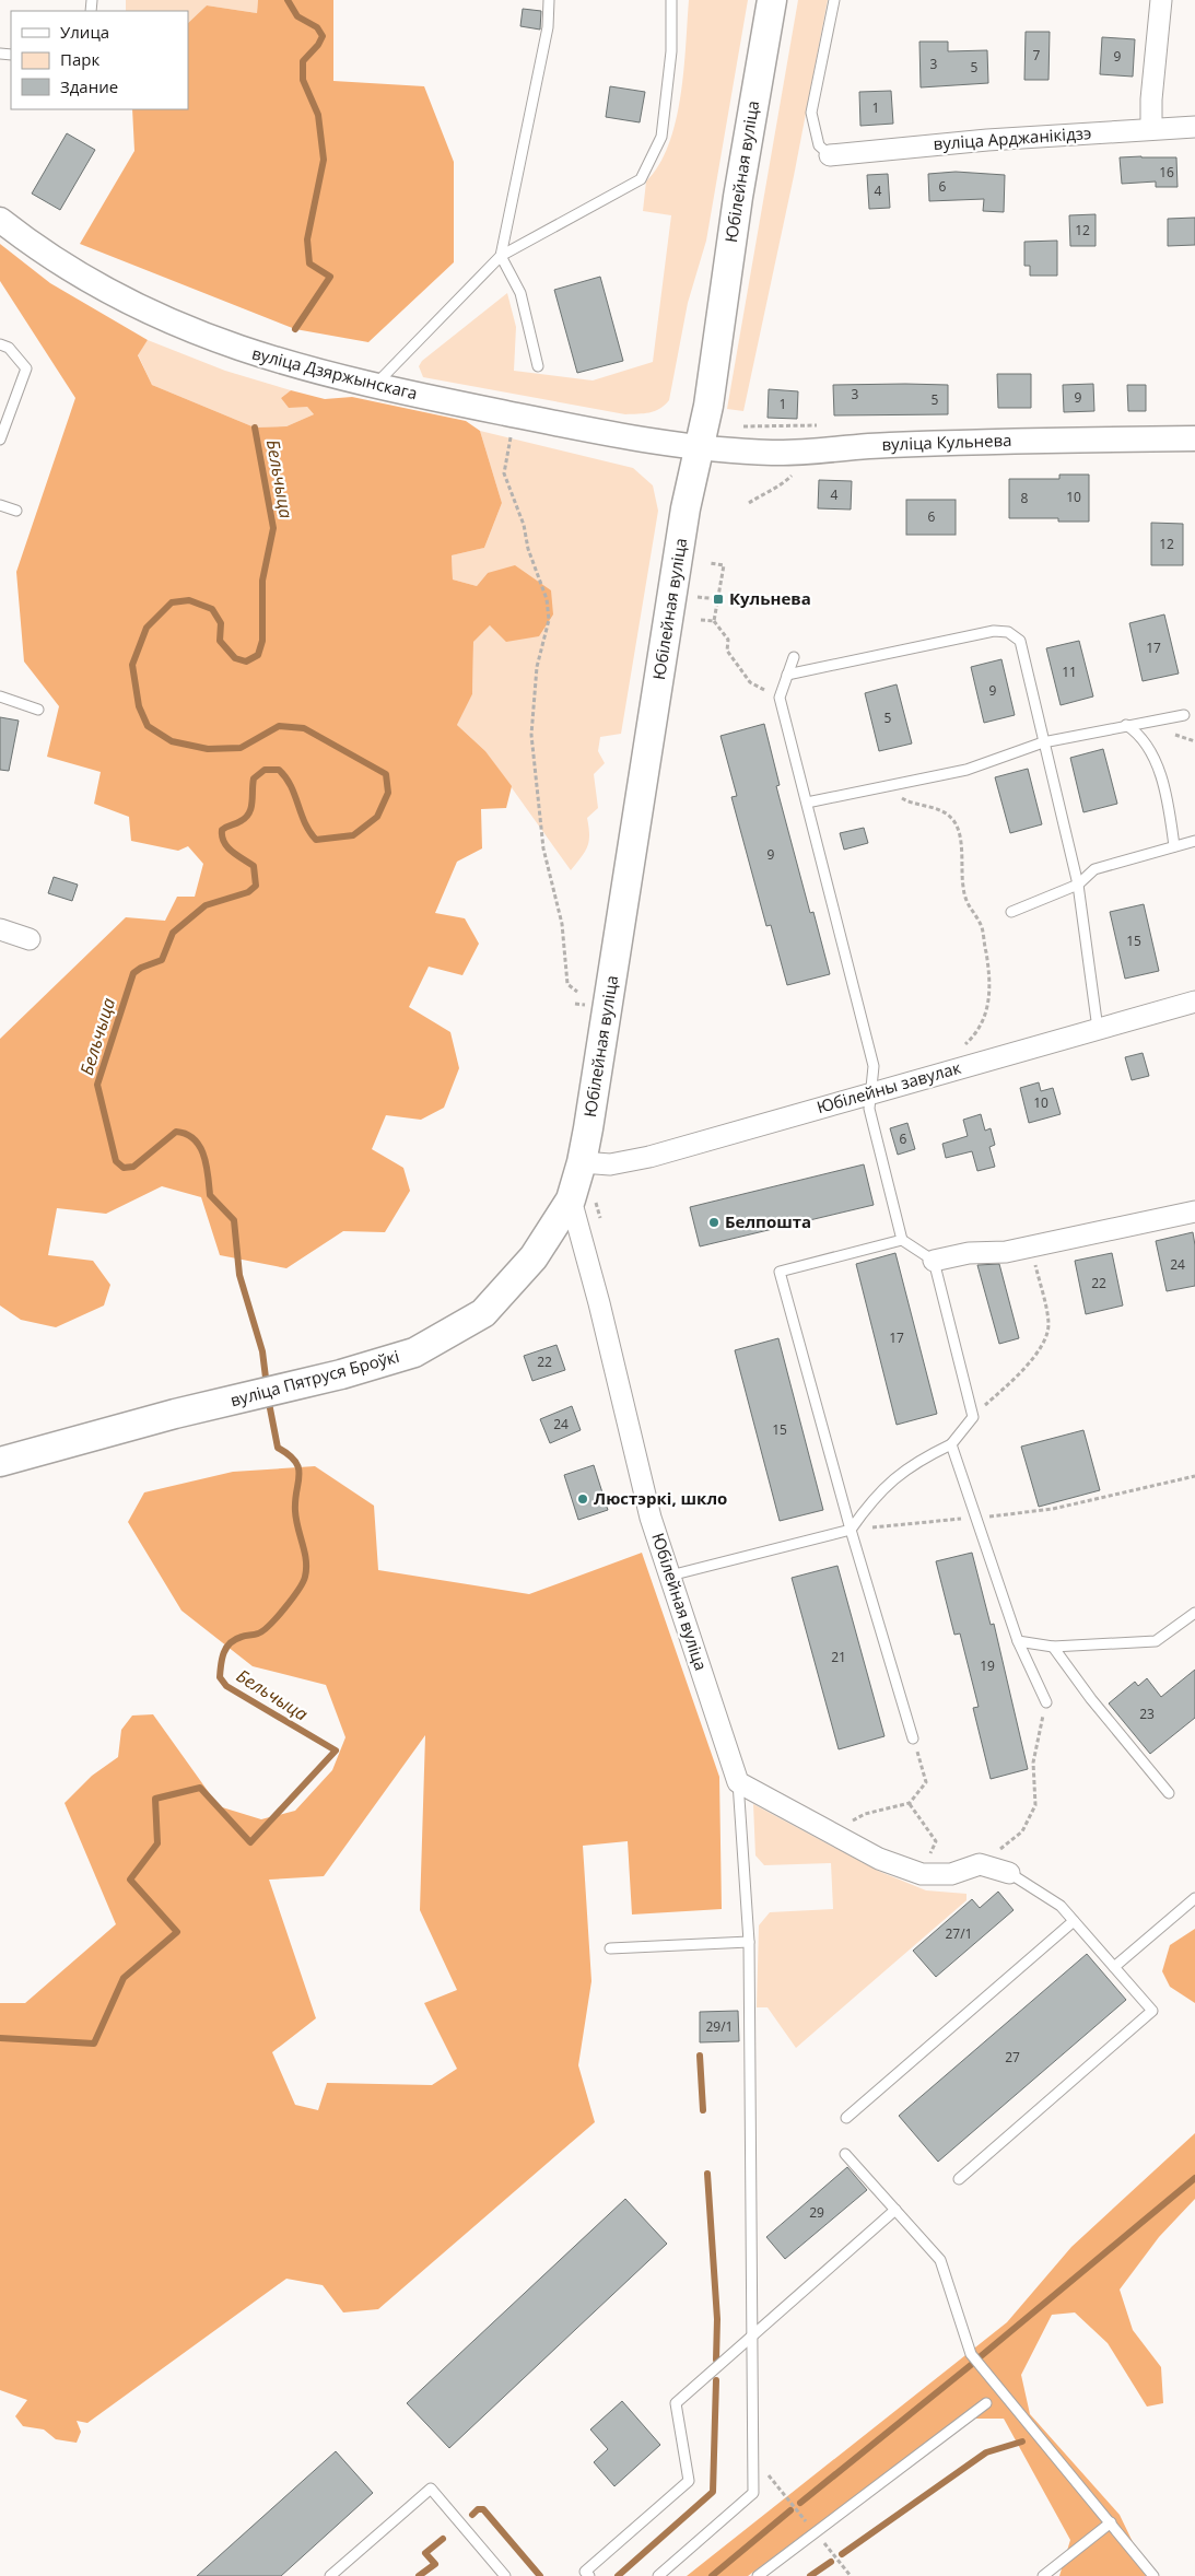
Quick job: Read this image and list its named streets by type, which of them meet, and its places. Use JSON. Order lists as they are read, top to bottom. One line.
{"streets":{"main road":["Юбілейная вуліца","вуліца Пятруся Броўкі"],"street":["вуліца Арджанікідзэ","вуліца Дзяржынскага","вуліца Кульнева","Юбілейны завулак"]},"crossings":[["Юбілейная вуліца","вуліца Дзяржынскага"],["Юбілейная вуліца","вуліца Кульнева"],["Юбілейная вуліца","Юбілейны завулак"],["Юбілейная вуліца","вуліца Пятруся Броўкі"],["вуліца Дзяржынскага","вуліца Кульнева"]],"water":["Бельчыца"],"places":{"transit":["Кульнева"],"other":["Белпошта","Люстэркі, шкло"]},"house_numbers":["7","9","3","5","1","16","6","4","12","3","9","5","1","4","10","8","6","12","17","11","9","5","9","15","10","6","24","22","17","22","24","15","21","19","23","27/1","29/1","27","29"],"legend":["Улица","Парк","Здание"]}
